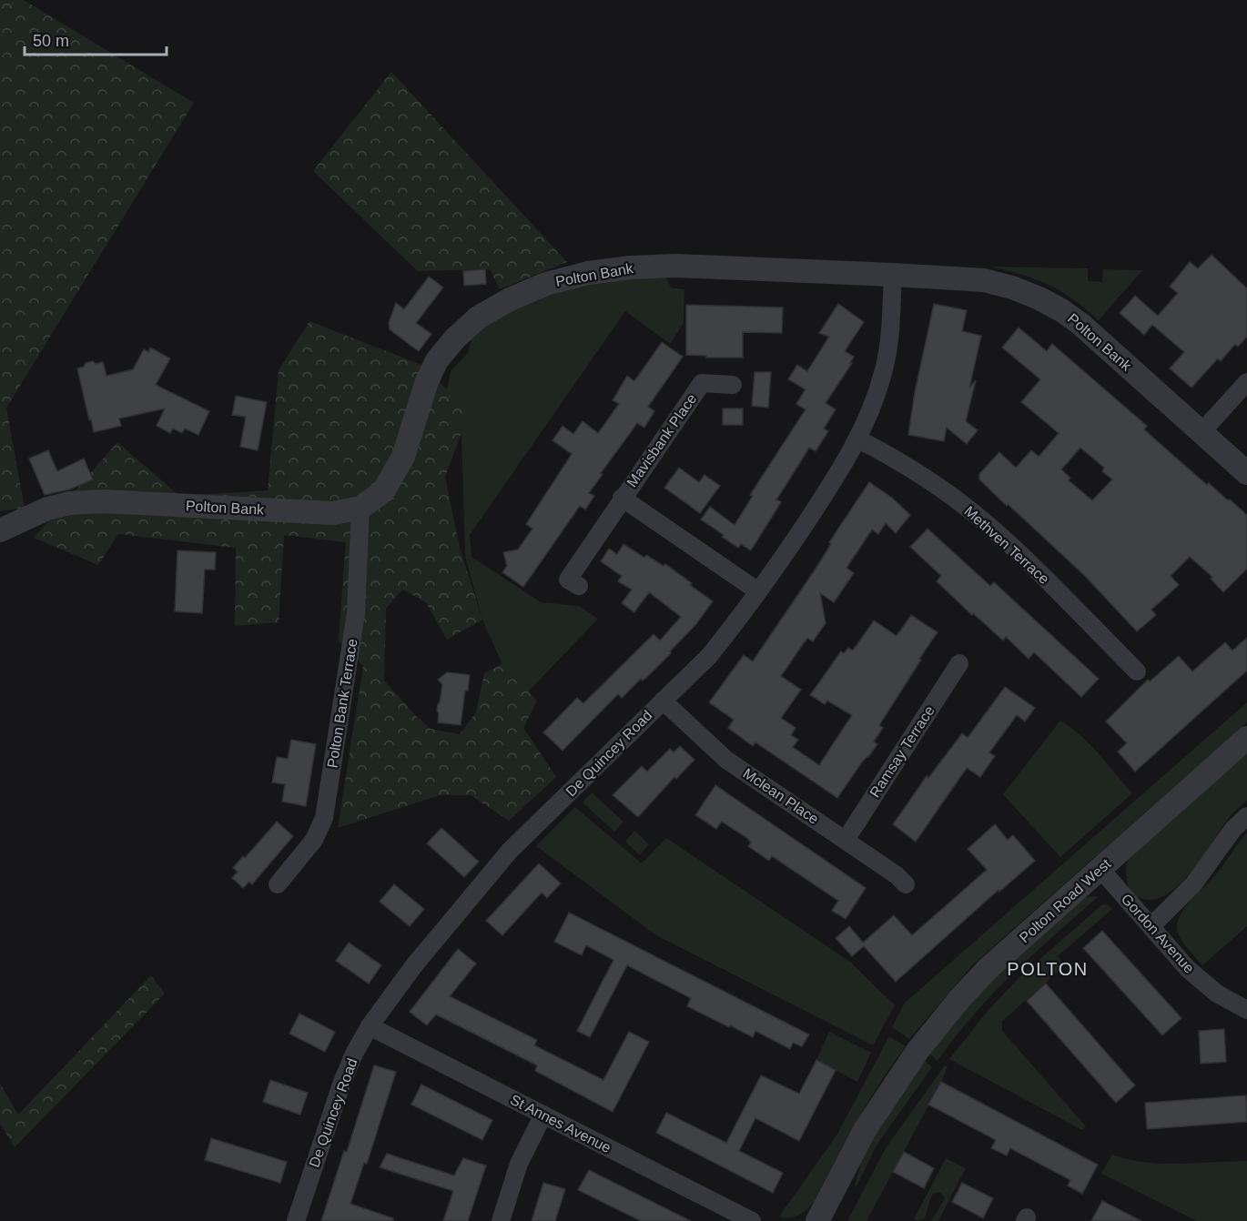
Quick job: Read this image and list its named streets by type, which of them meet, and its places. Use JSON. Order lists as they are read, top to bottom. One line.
{"streets":{"street":["Polton Bank","Mavisbank Place","Methven Terrace","Polton Bank Terrace","Ramsay Terrace","De Quincey Road","Mclean Place","Polton Road West","Gordon Avenue","St Annes Avenue"]},"crossings":[["Polton Bank","Polton Bank Terrace"],["Polton Bank","De Quincey Road"],["Mavisbank Place","De Quincey Road"],["Methven Terrace","De Quincey Road"],["Ramsay Terrace","Mclean Place"],["De Quincey Road","Mclean Place"],["De Quincey Road","St Annes Avenue"],["Polton Road West","Gordon Avenue"]],"districts":["POLTON"],"scale_bar":"50 m"}
